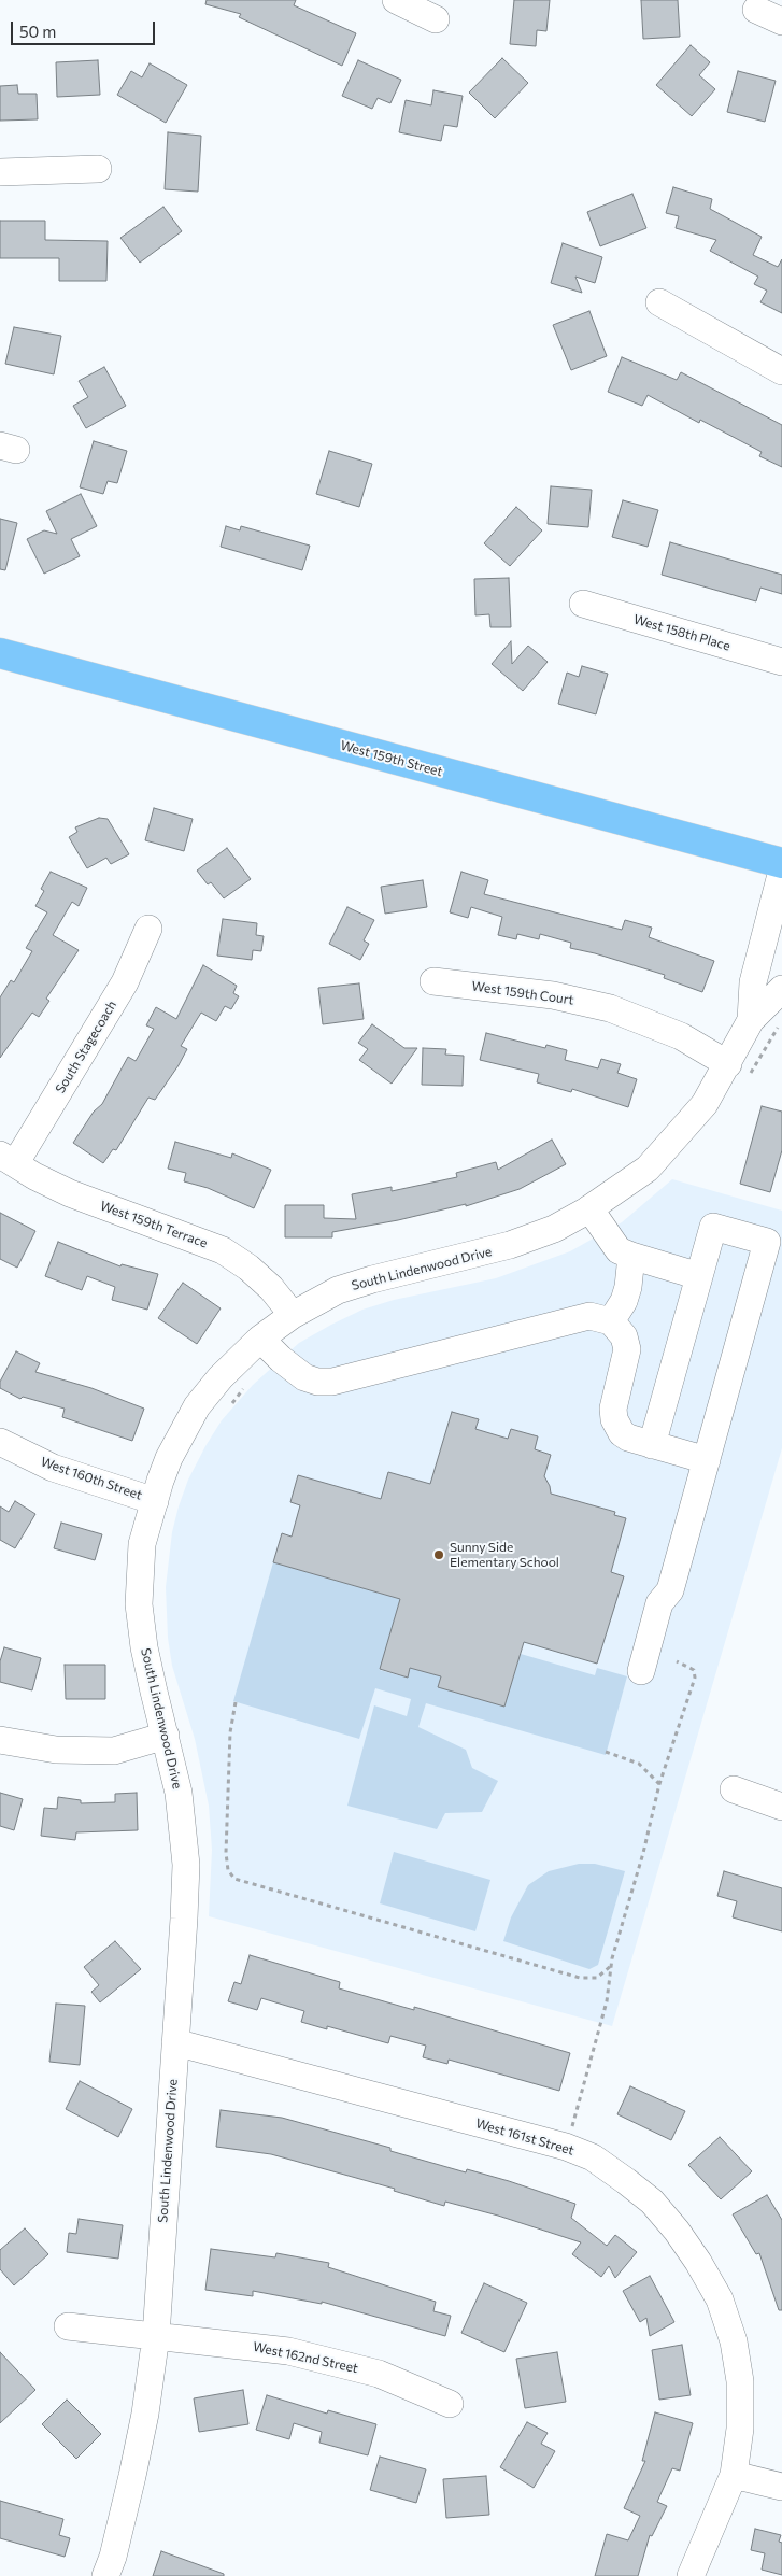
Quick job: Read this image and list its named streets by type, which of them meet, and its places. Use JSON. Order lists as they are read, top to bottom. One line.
{"streets":{"main road":["West 159th Street"],"street":["West 158th Place","West 159th Court","South Stagecoach","West 159th Terrace","South Lindenwood Drive","West 160th Street","West 161st Street","West 162nd Street"]},"crossings":[["West 159th Court","South Lindenwood Drive"],["South Stagecoach","West 159th Terrace"],["West 159th Terrace","South Lindenwood Drive"],["South Lindenwood Drive","West 160th Street"],["South Lindenwood Drive","West 161st Street"],["South Lindenwood Drive","West 162nd Street"]],"places":["Sunny Side Elementary School"],"scale_bar":"50 m"}
